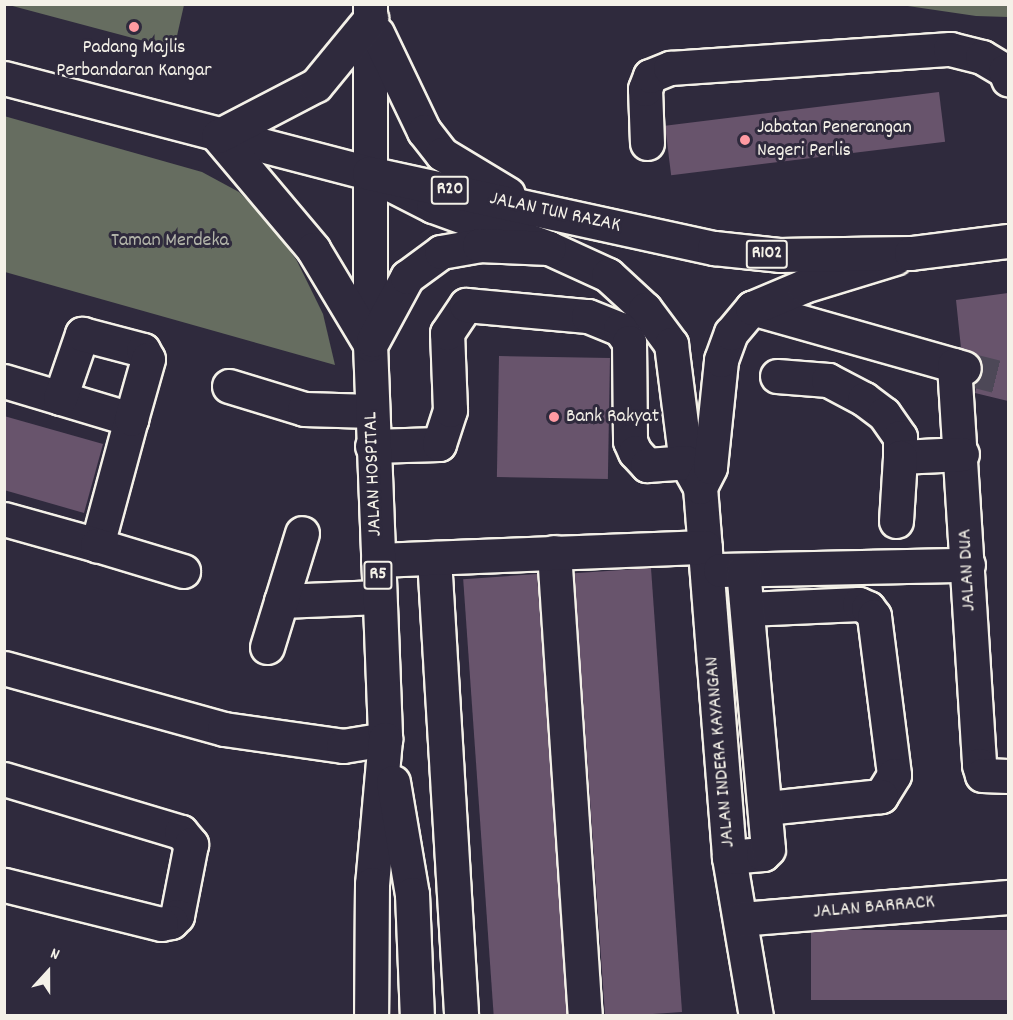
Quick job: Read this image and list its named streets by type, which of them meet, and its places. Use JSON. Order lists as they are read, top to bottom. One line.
{"streets":{"main road":["R20","JALAN TUN RAZAK","R102","JALAN HOSPITAL","JALAN DUA","R5","JALAN INDERA KAYANGAN","JALAN BARRACK"]},"crossings":[["JALAN TUN RAZAK","JALAN HOSPITAL"],["JALAN TUN RAZAK","JALAN INDERA KAYANGAN"],["JALAN HOSPITAL","R5"],["JALAN HOSPITAL","JALAN INDERA KAYANGAN"],["JALAN INDERA KAYANGAN","JALAN BARRACK"]],"parks":["Taman Merdeka"],"places":["Padang Majlis Perbandaran Kangar","Jabatan Penerangan Negeri Perlis","Bank Rakyat"],"north":"top"}
